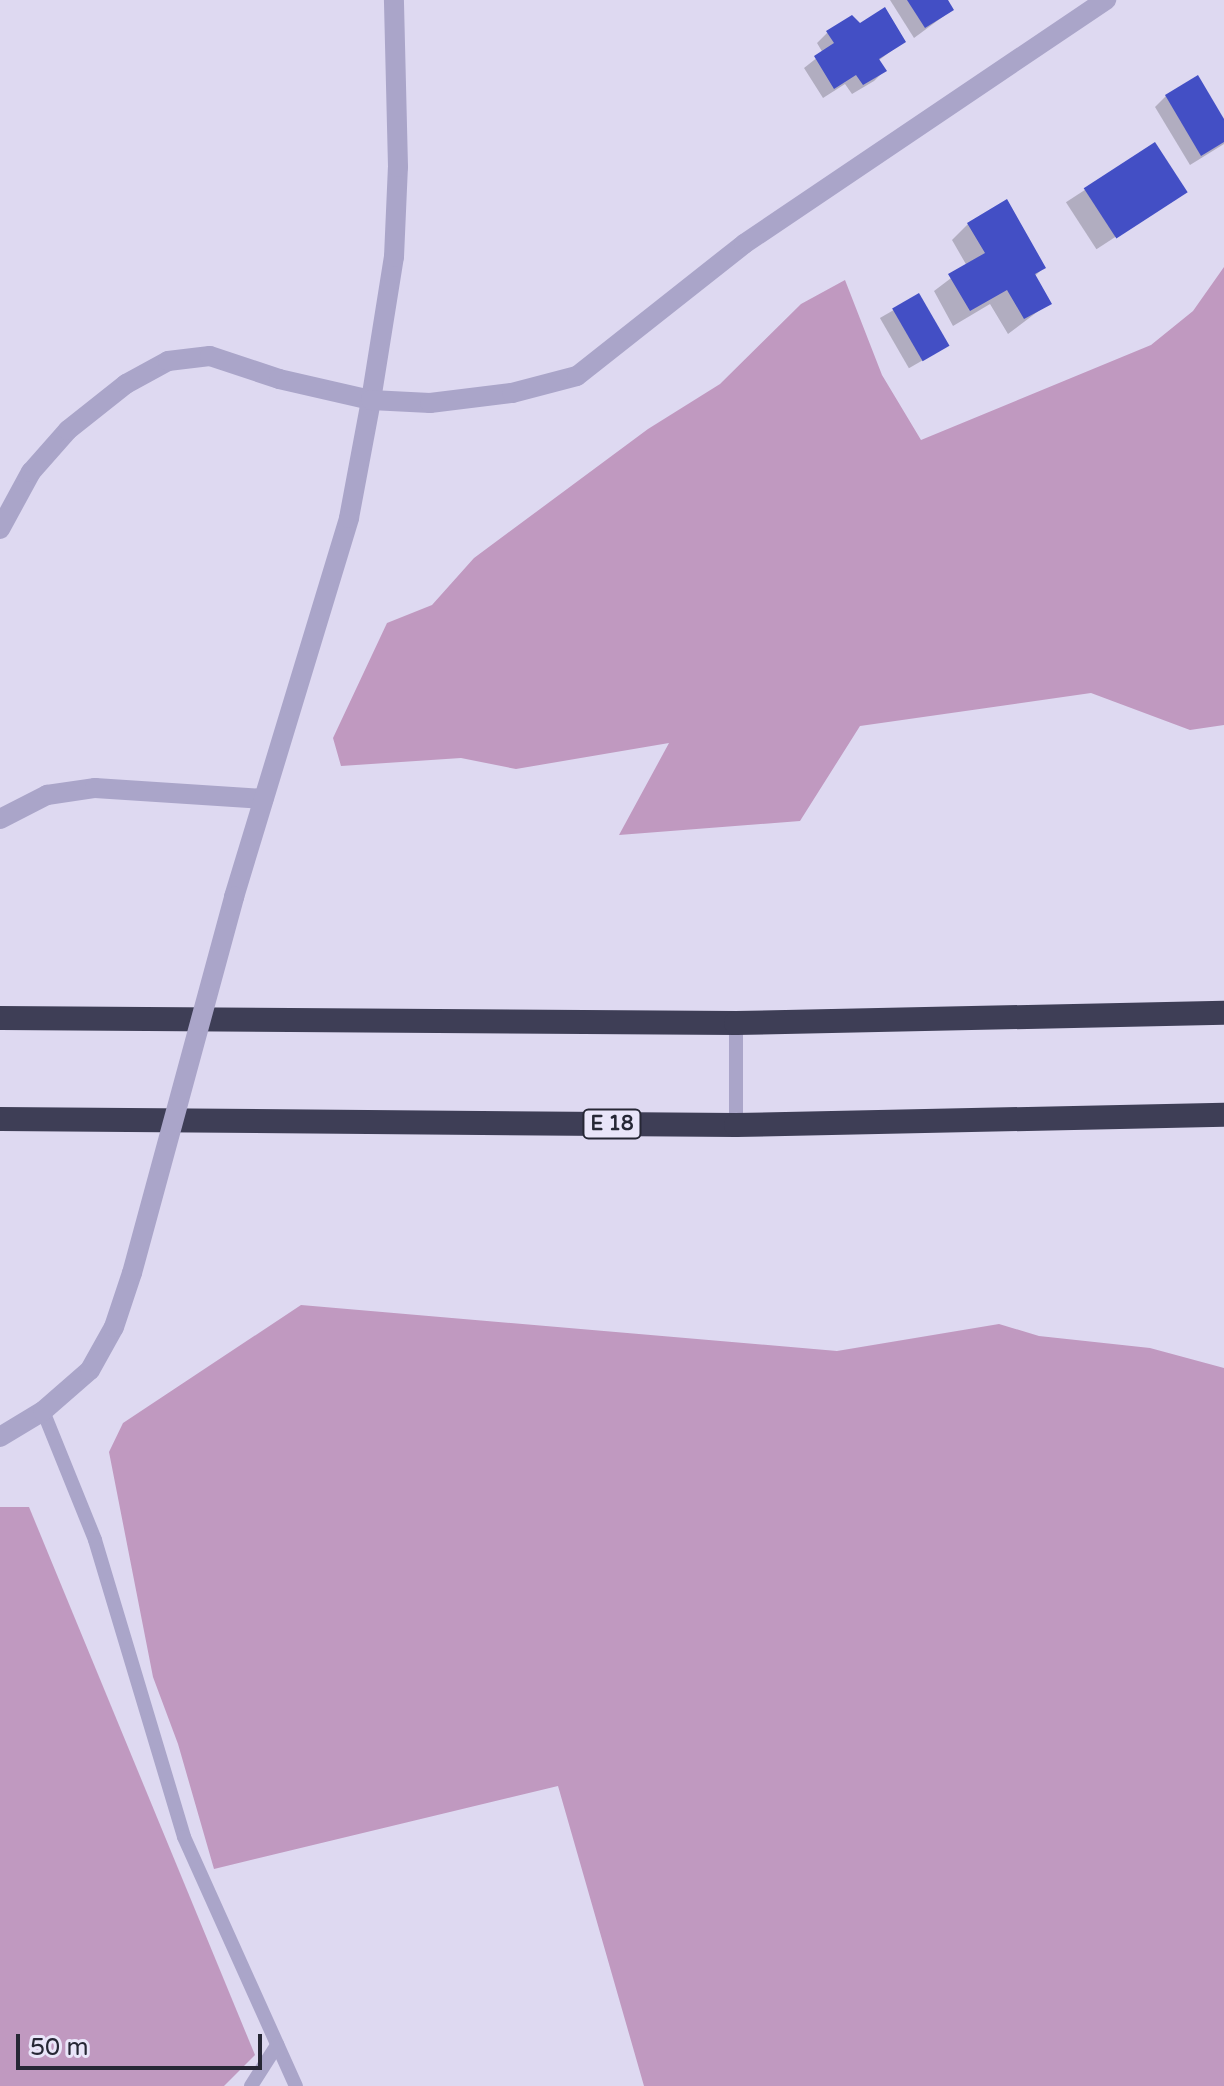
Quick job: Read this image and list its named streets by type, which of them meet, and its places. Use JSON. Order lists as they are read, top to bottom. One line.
{"streets":{"highway":["E 18"]},"scale_bar":"50 m"}
